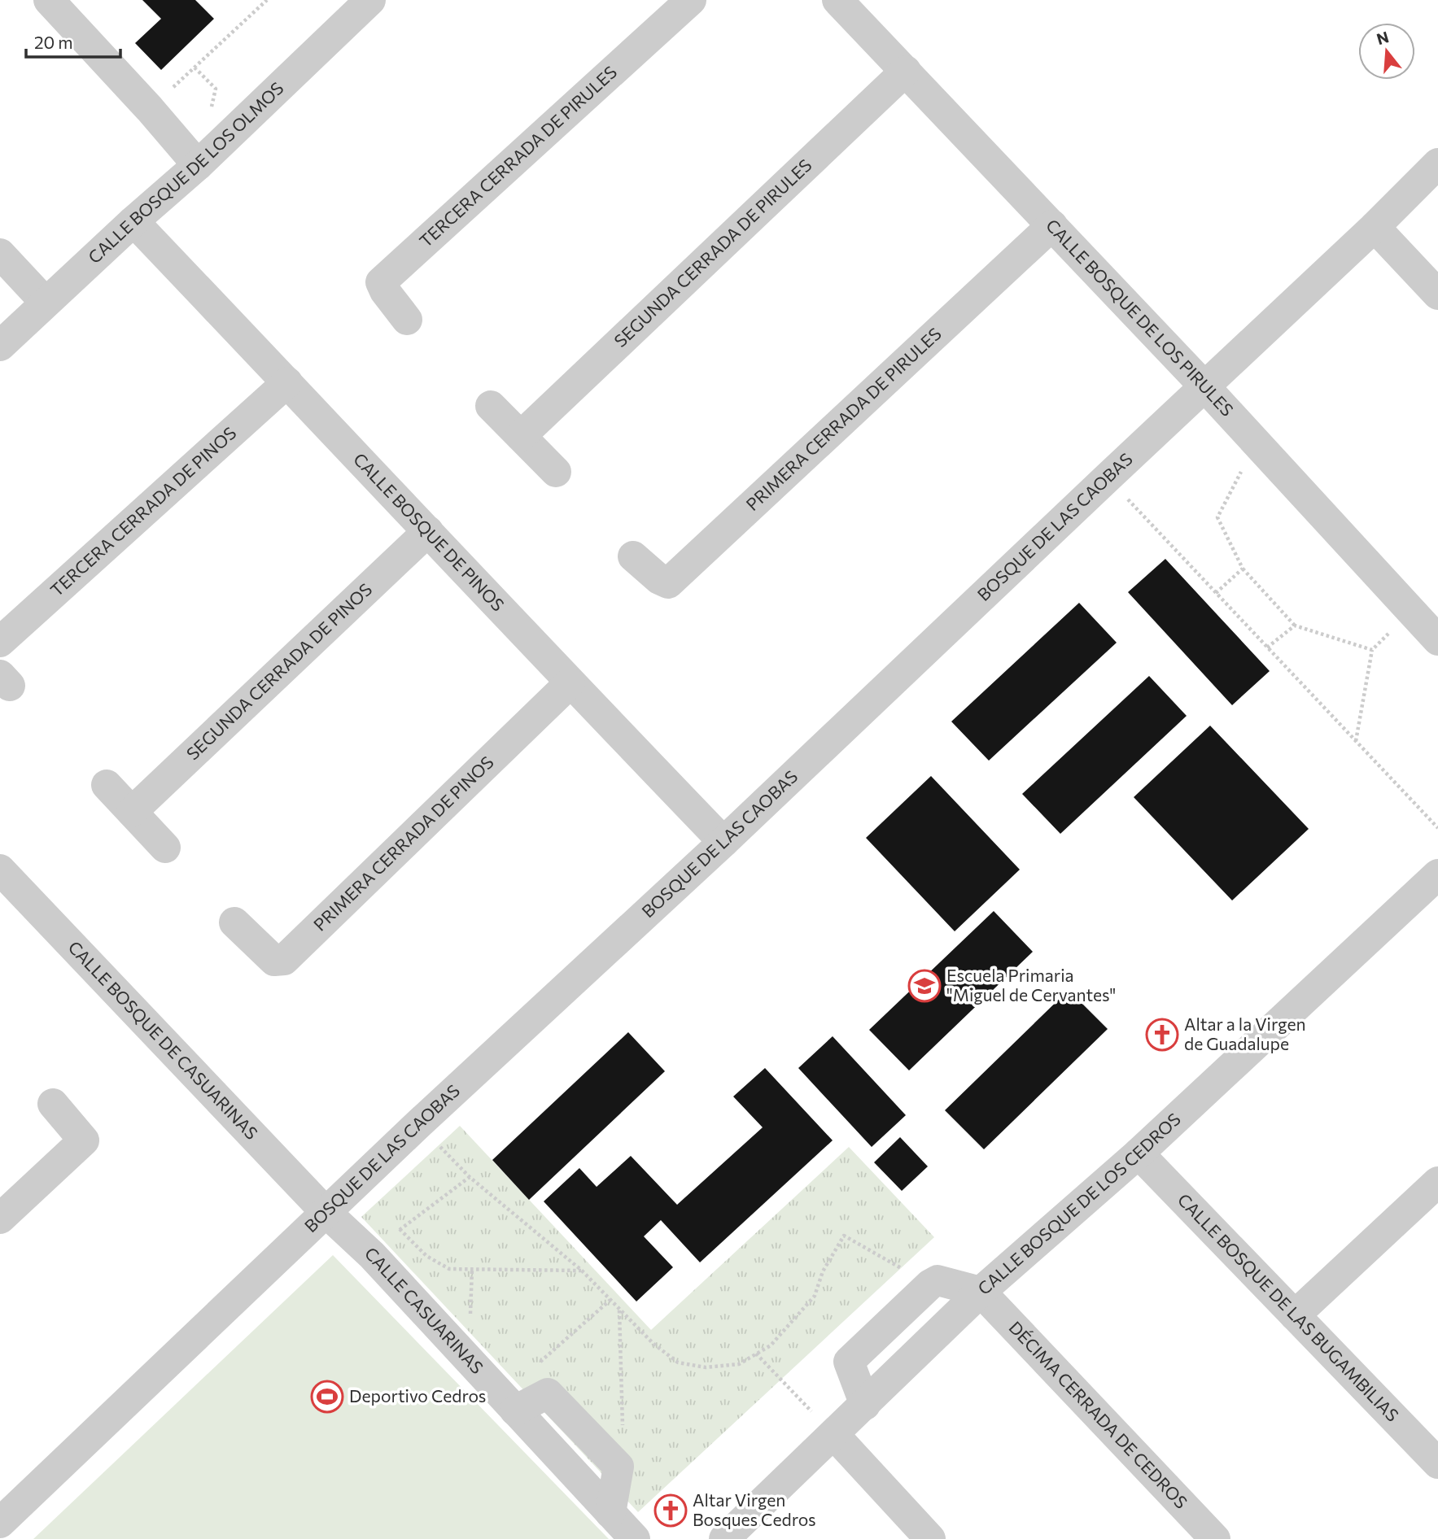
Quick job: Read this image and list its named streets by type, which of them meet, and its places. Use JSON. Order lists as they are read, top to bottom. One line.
{"streets":{"street":["TERCERA CERRADA DE PIRULES","CALLE BOSQUE DE LOS OLMOS","SEGUNDA CERRADA DE PIRULES","CALLE BOSQUE DE LOS PIRULES","PRIMERA CERRADA DE PIRULES","TERCERA CERRADA DE PINOS","BOSQUE DE LAS CAOBAS","CALLE BOSQUE DE PINOS","SEGUNDA CERRADA DE PINOS","PRIMERA CERRADA DE PINOS","CALLE BOSQUE DE CASUARINAS","CALLE BOSQUE DE LOS CEDROS","CALLE BOSQUE DE LAS BUGAMBILIAS","CALLE CASUARINAS","DÉCIMA CERRADA DE CEDROS"]},"crossings":[["CALLE BOSQUE DE LOS OLMOS","CALLE BOSQUE DE PINOS"],["SEGUNDA CERRADA DE PIRULES","CALLE BOSQUE DE LOS PIRULES"],["CALLE BOSQUE DE LOS PIRULES","PRIMERA CERRADA DE PIRULES"],["CALLE BOSQUE DE LOS PIRULES","BOSQUE DE LAS CAOBAS"],["TERCERA CERRADA DE PINOS","CALLE BOSQUE DE PINOS"],["BOSQUE DE LAS CAOBAS","CALLE BOSQUE DE PINOS"],["BOSQUE DE LAS CAOBAS","CALLE BOSQUE DE CASUARINAS"],["BOSQUE DE LAS CAOBAS","CALLE CASUARINAS"],["CALLE BOSQUE DE PINOS","SEGUNDA CERRADA DE PINOS"],["CALLE BOSQUE DE PINOS","PRIMERA CERRADA DE PINOS"],["CALLE BOSQUE DE CASUARINAS","CALLE CASUARINAS"],["CALLE BOSQUE DE LOS CEDROS","CALLE BOSQUE DE LAS BUGAMBILIAS"],["CALLE BOSQUE DE LOS CEDROS","DÉCIMA CERRADA DE CEDROS"]],"places":{"school or university":["Escuela Primaria \"Miguel de Cervantes\""],"church":["Altar a la Virgen de Guadalupe","Altar Virgen Bosques Cedros"],"sports":["Deportivo Cedros"]},"scale_bar":"20 m","north":"top"}
